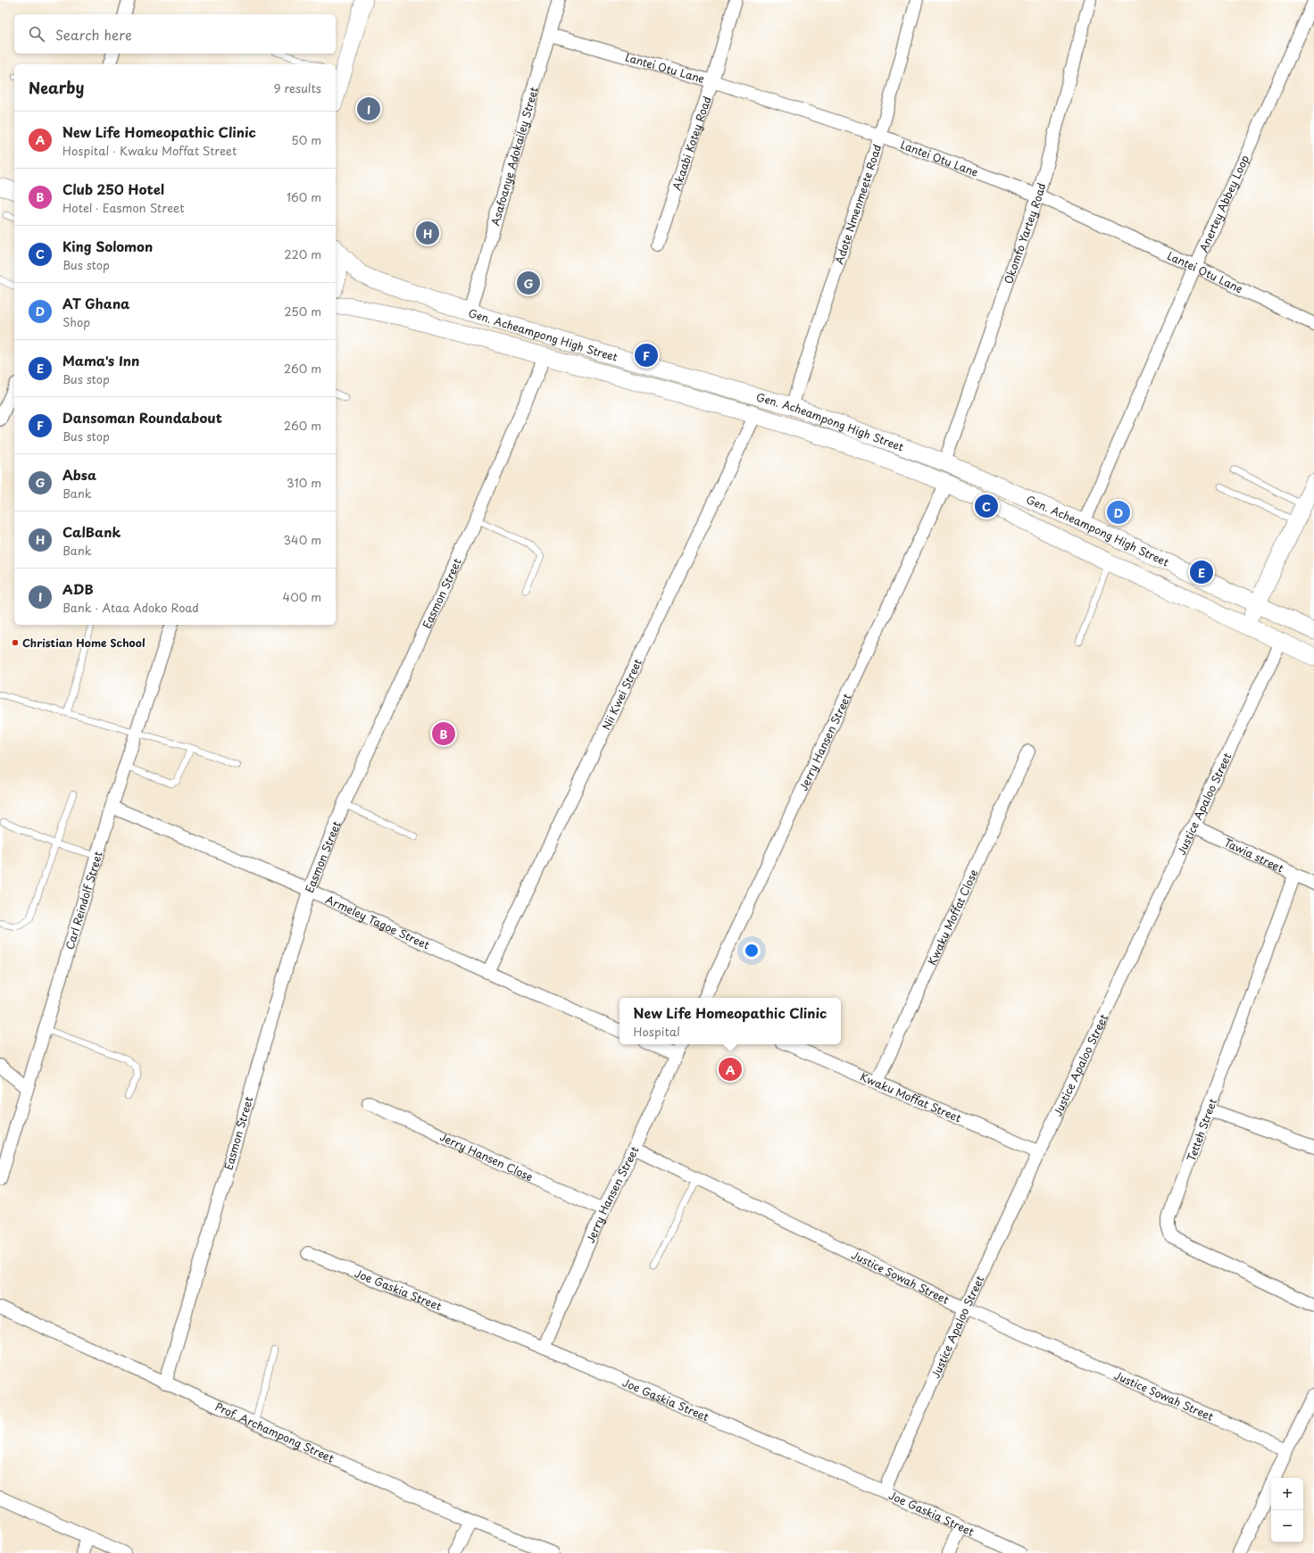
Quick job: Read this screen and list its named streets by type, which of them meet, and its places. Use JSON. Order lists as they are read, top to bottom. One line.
{"streets":{"main road":["Gen. Acheampong High Street"],"street":["Lantei Otu Lane","Akaabi Kotey Road","Asafoanye Adokailey Street","Anertey Abbey Loop","Adote Nmenmeete Road","Okomfo Yartey Road","Easmon Street","Nii Kwei Street","Jerry Hansen Street","Justice Apaloo Street","Tawia street","Carl Reindolf Street","Kwaku Moffat Close","Armeley Tagoe Street","Kwaku Moffat Street","Tetteh Street","Jerry Hansen Close","Justice Sowah Street","Joe Gaskia Street","Prof. Archampong Street"]},"crossings":[["Lantei Otu Lane","Akaabi Kotey Road"],["Lantei Otu Lane","Asafoanye Adokailey Street"],["Lantei Otu Lane","Anertey Abbey Loop"],["Lantei Otu Lane","Adote Nmenmeete Road"],["Lantei Otu Lane","Okomfo Yartey Road"],["Asafoanye Adokailey Street","Gen. Acheampong High Street"],["Anertey Abbey Loop","Gen. Acheampong High Street"],["Adote Nmenmeete Road","Gen. Acheampong High Street"],["Okomfo Yartey Road","Gen. Acheampong High Street"],["Gen. Acheampong High Street","Easmon Street"],["Gen. Acheampong High Street","Nii Kwei Street"],["Gen. Acheampong High Street","Jerry Hansen Street"],["Gen. Acheampong High Street","Justice Apaloo Street"],["Easmon Street","Armeley Tagoe Street"],["Easmon Street","Prof. Archampong Street"],["Nii Kwei Street","Armeley Tagoe Street"],["Jerry Hansen Street","Jerry Hansen Close"],["Jerry Hansen Street","Justice Sowah Street"],["Jerry Hansen Street","Joe Gaskia Street"],["Justice Apaloo Street","Tawia street"],["Justice Apaloo Street","Kwaku Moffat Street"],["Justice Apaloo Street","Justice Sowah Street"],["Justice Apaloo Street","Joe Gaskia Street"],["Tawia street","Tetteh Street"],["Carl Reindolf Street","Armeley Tagoe Street"],["Kwaku Moffat Close","Kwaku Moffat Street"]],"places":["Christian Home School"],"page":{"search":"Search here","heading":["Nearby","9 results"],"pins":["I","H","G","F","C","D","E","B","A"],"list":[{"mark":"A","name":"New Life Homeopathic Clinic","note":"Hospital · Kwaku Moffat Street","value":"50 m"},{"mark":"B","name":"Club 250 Hotel","note":"Hotel · Easmon Street","value":"160 m"},{"mark":"C","name":"King Solomon","note":"Bus stop","value":"220 m"},{"mark":"D","name":"AT Ghana","note":"Shop","value":"250 m"},{"mark":"E","name":"Mama's Inn","note":"Bus stop","value":"260 m"},{"mark":"F","name":"Dansoman Roundabout","note":"Bus stop","value":"260 m"},{"mark":"G","name":"Absa","note":"Bank","value":"310 m"},{"mark":"H","name":"CalBank","note":"Bank","value":"340 m"},{"mark":"I","name":"ADB","note":"Bank · Ataa Adoko Road","value":"400 m"}],"popup":["New Life Homeopathic Clinic","Hospital"],"map_buttons":["+","−"]}}
